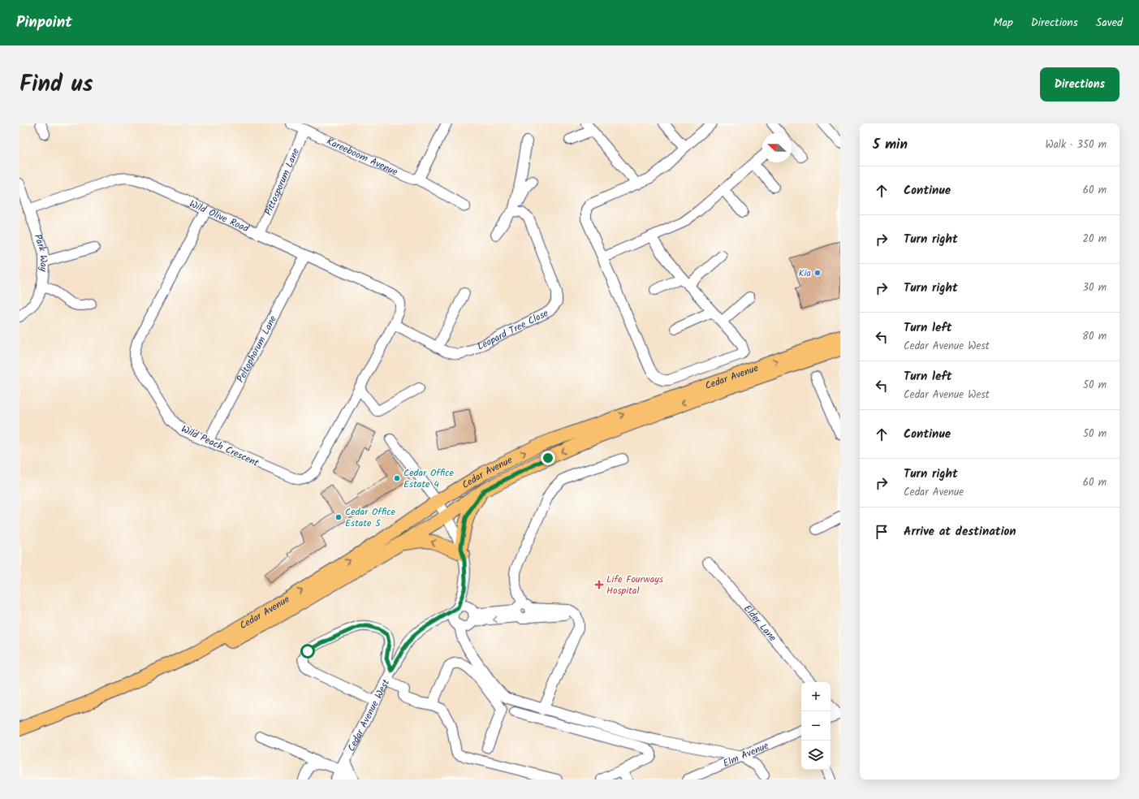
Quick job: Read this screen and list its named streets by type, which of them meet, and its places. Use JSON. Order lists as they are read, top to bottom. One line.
{"streets":{"main road":["Cedar Avenue"],"street":["Kareeboom Avenue","Pittosporum Lane","Wild Olive Road","Park Way","Leopard Tree Close","Peltophorum Lane","Wild Peach Crescent","Elder Lane","Cedar Avenue West","Elm Avenue"]},"crossings":[["Kareeboom Avenue","Pittosporum Lane"],["Pittosporum Lane","Wild Olive Road"],["Wild Olive Road","Park Way"],["Wild Olive Road","Peltophorum Lane"],["Wild Olive Road","Wild Peach Crescent"],["Leopard Tree Close","Wild Peach Crescent"],["Peltophorum Lane","Wild Peach Crescent"]],"places":{"other":["Kia","Cedar Office Estate 4","Cedar Office Estate 5"],"health":["Life Fourways Hospital"]},"north":"left","page":{"header":"Pinpoint","nav":["Map","Directions","Saved"],"title":"Find us","buttons":"Directions","heading":["5 min","Walk · 350 m"],"list":[["Continue","60 m"],["Turn right","20 m"],["Turn right","30 m"],["Turn left","Cedar Avenue West","80 m"],["Turn left","Cedar Avenue West","50 m"],["Continue","50 m"],["Turn right","Cedar Avenue","60 m"],"Arrive at destination"],"map_buttons":["+","−"]}}
